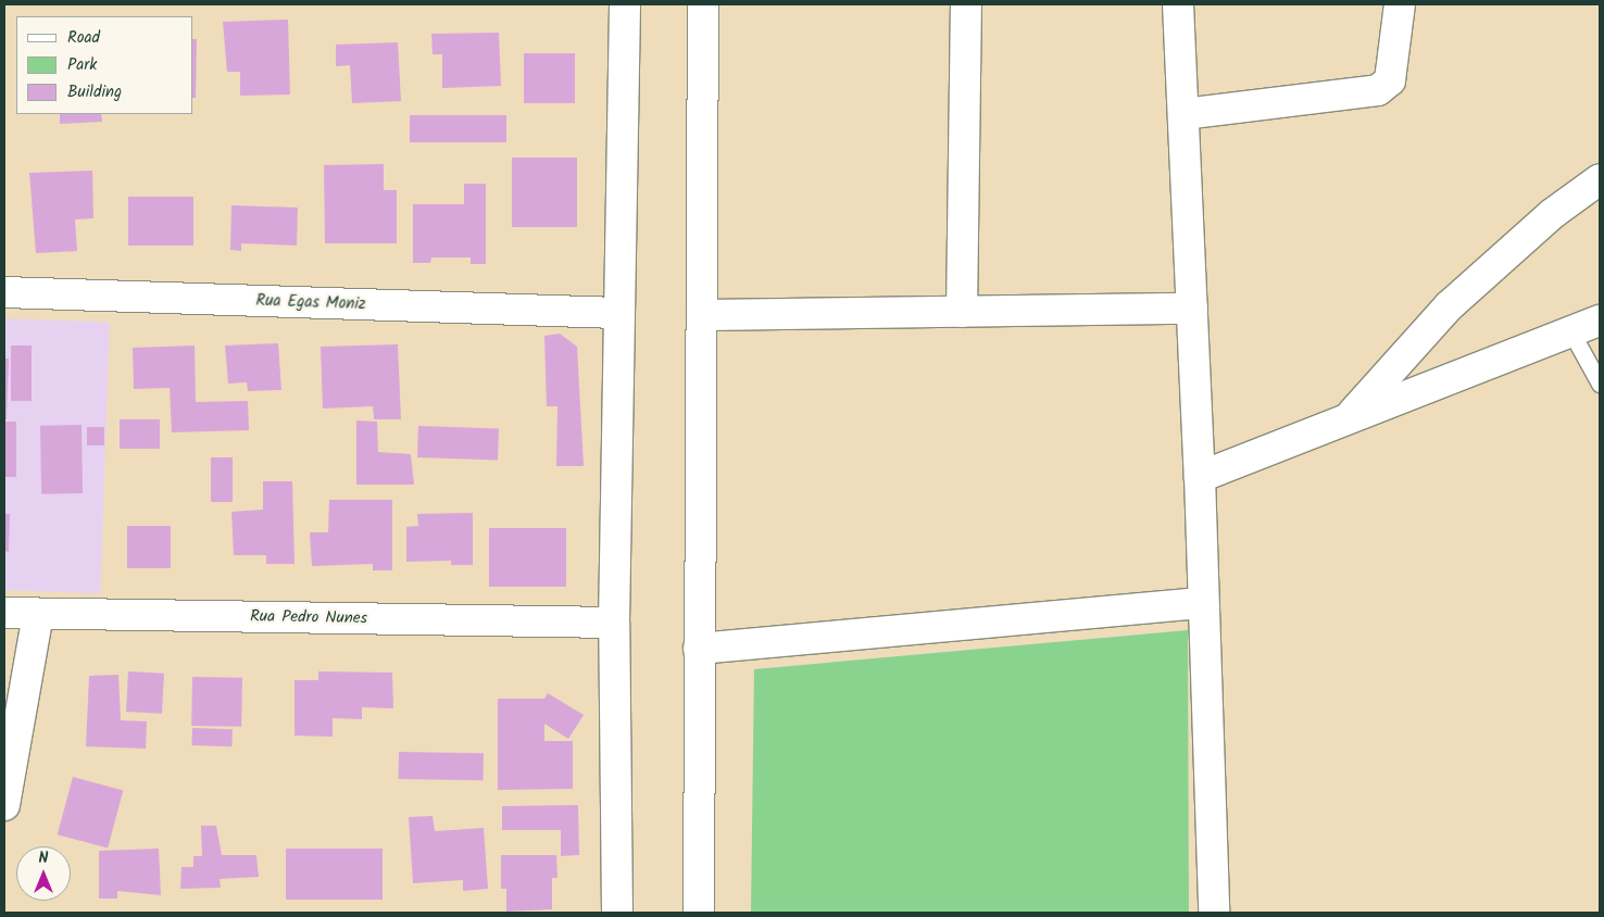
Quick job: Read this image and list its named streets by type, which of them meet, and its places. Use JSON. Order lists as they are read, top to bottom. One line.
{"streets":{"street":["Rua Egas Moniz","Rua Pedro Nunes"]},"legend":["Road","Park","Building"],"north":"top"}
